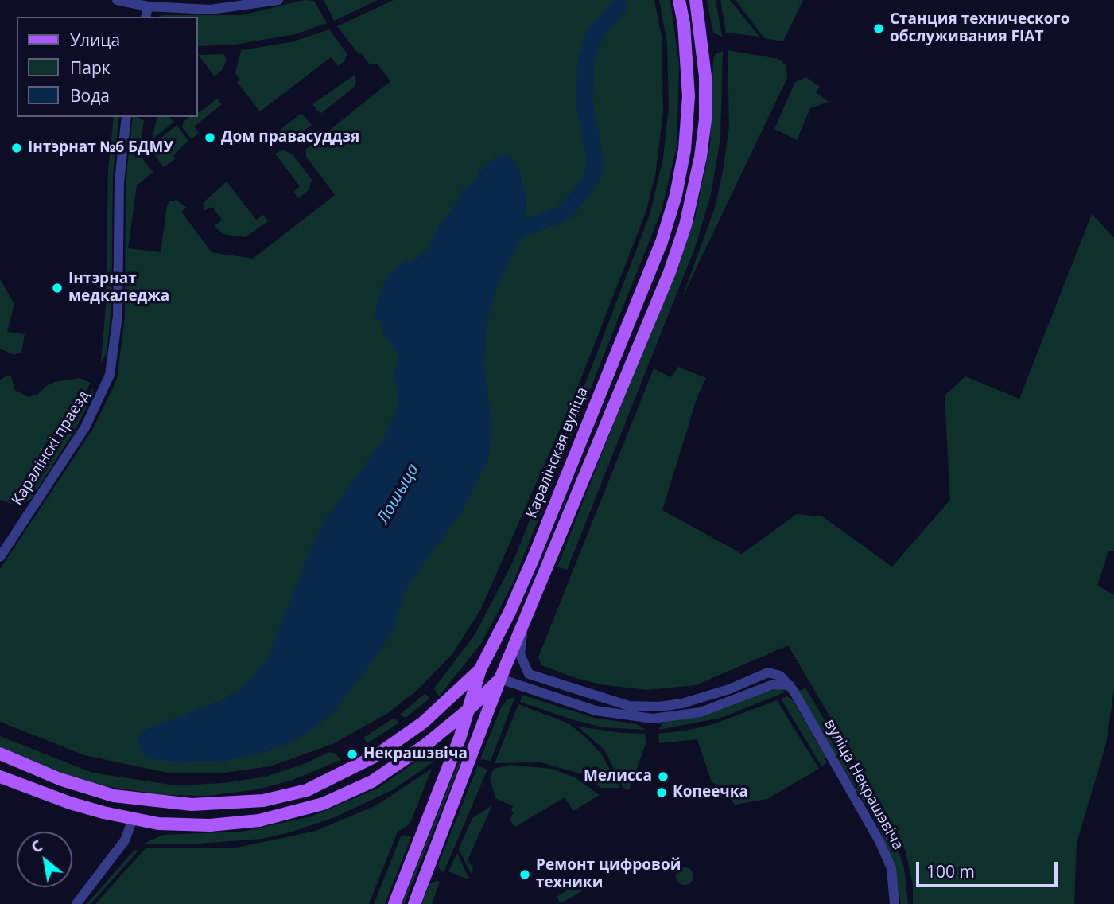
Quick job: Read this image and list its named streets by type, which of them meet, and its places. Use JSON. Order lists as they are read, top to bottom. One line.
{"streets":{"main road":["Каралінская вуліца"],"street":["Каралінскі праезд","вуліца Некрашэвіча"]},"water":["Лошыца"],"places":["Станция технического обслуживания FIAT","Дом правасуддзя","Інтэрнат №6 БДМУ","Інтэрнат медкаледжа","Некрашэвіча","Мелисса","Копеечка","Ремонт цифровой техники"],"legend":["Улица","Парк","Вода"],"scale_bar":"100 m","north":"top left"}
